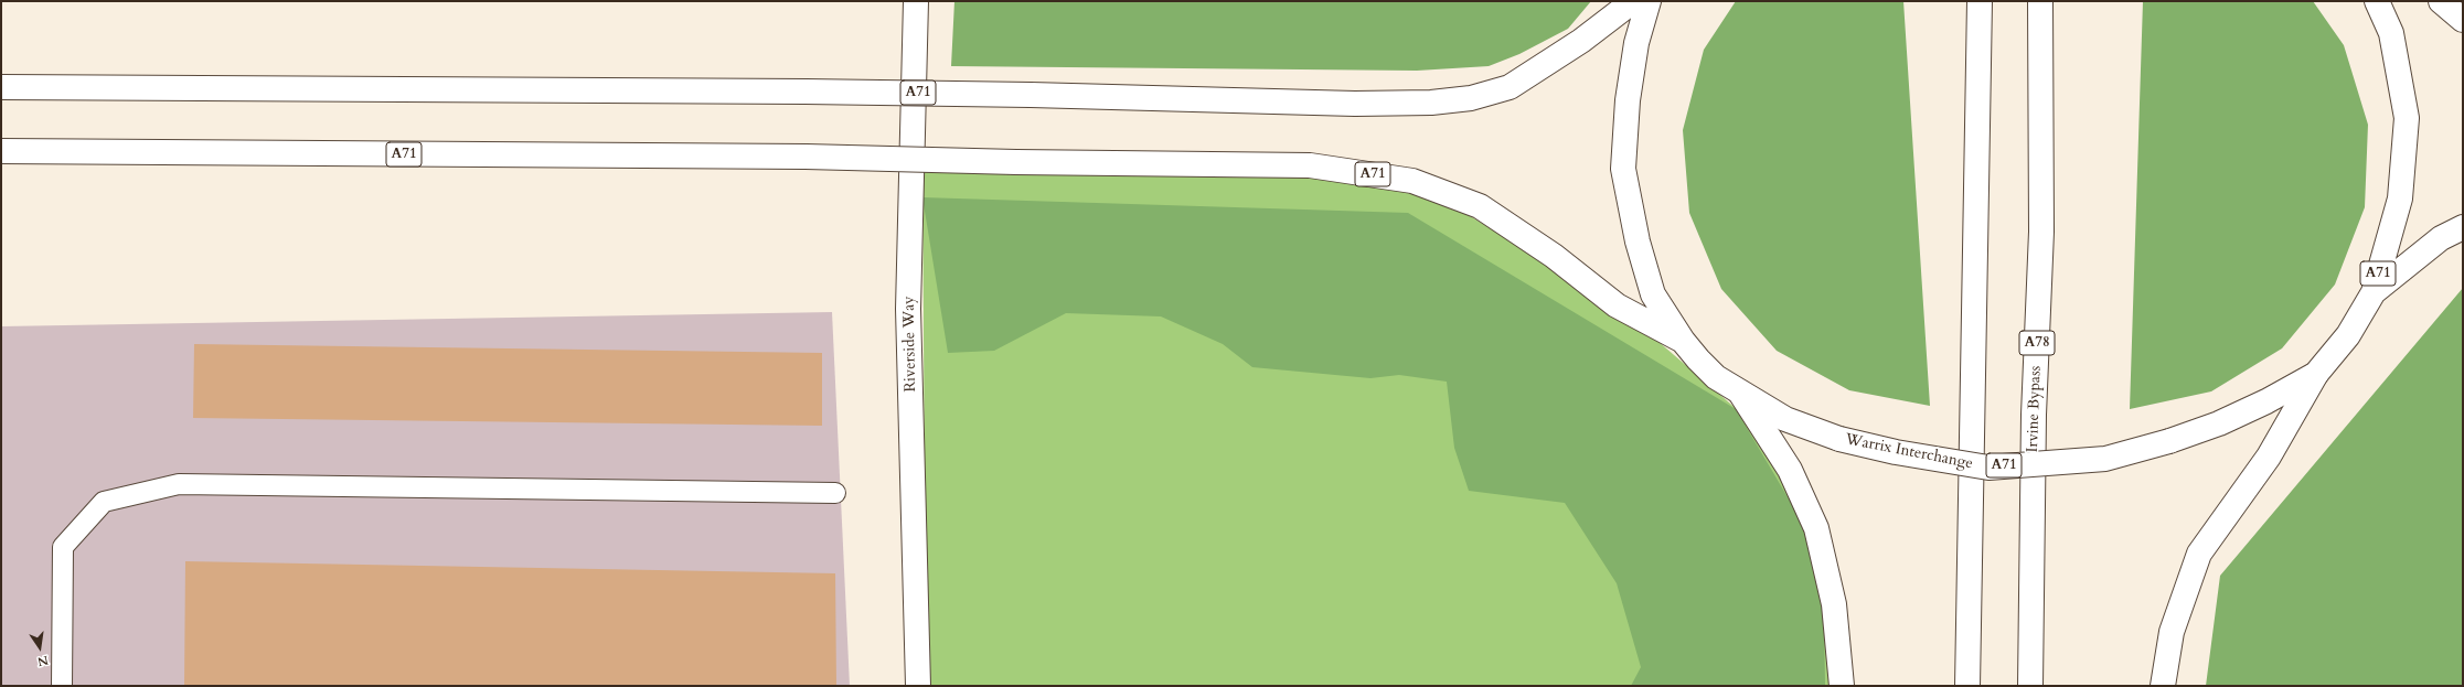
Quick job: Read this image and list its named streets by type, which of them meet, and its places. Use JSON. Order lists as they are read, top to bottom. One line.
{"streets":{"main road":["A71","A78","Riverside Way","Irvine Bypass","Warrix Interchange"]},"crossings":[["A71","Warrix Interchange"]],"north":"bottom"}
